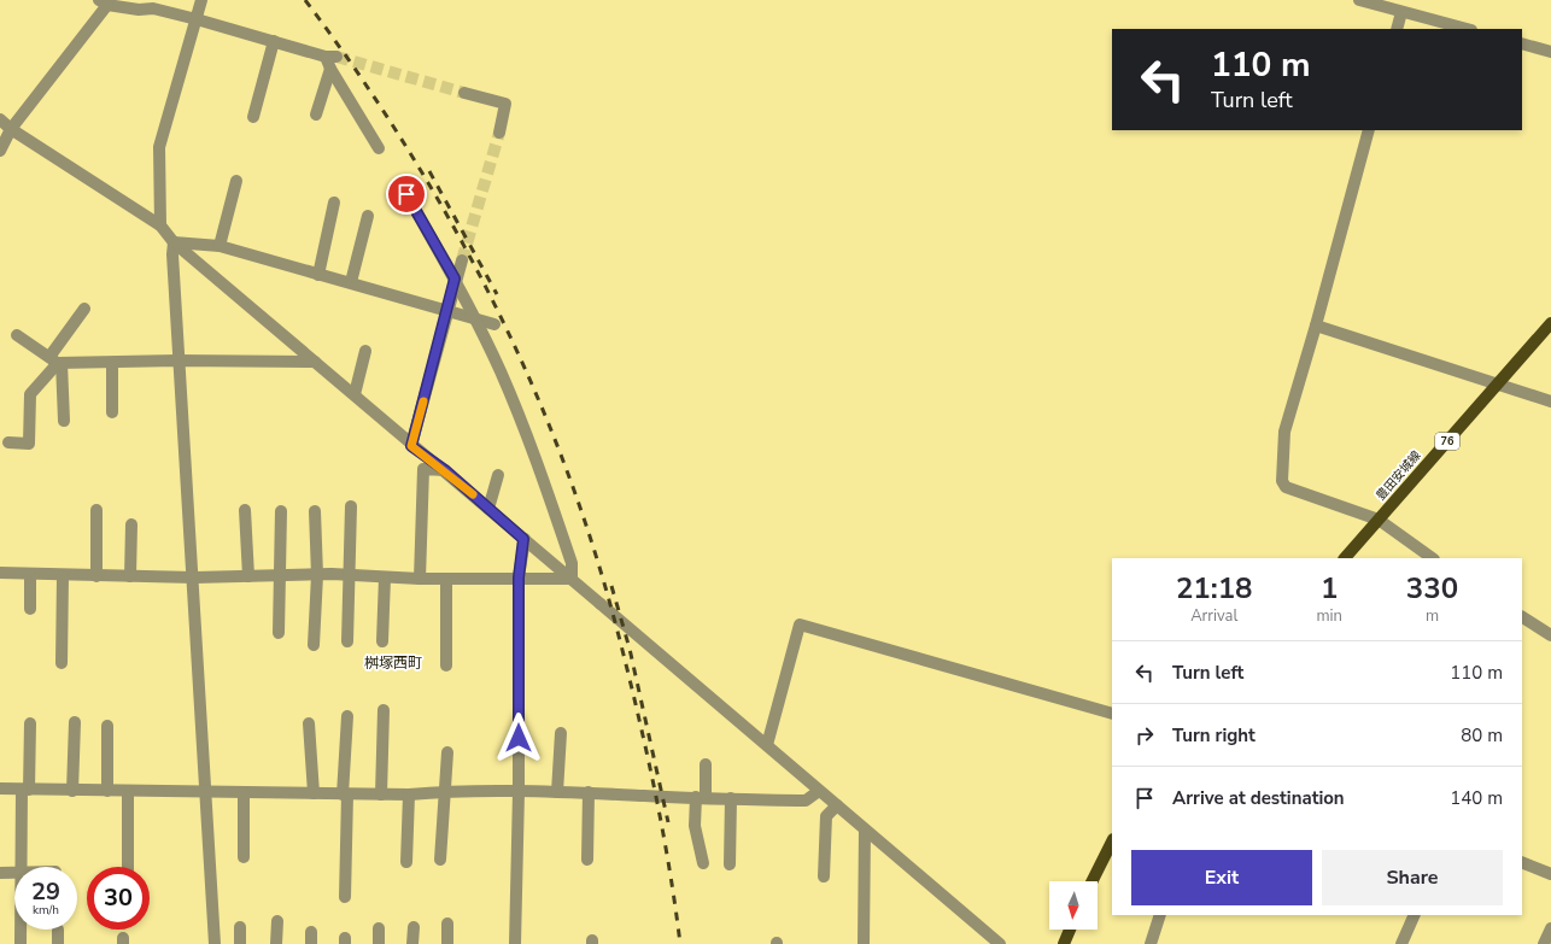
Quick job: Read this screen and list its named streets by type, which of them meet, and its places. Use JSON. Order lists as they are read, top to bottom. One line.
{"streets":{"main road":["76","豊田安城線"]},"districts":["桝塚西町"],"north":"bottom","page":{"turn":["110 m","Turn left"],"eta":["21:18","Arrival","1","min","330","m"],"list":[{"name":"Turn left","value":"110 m"},{"name":"Turn right","value":"80 m"},{"name":"Arrive at destination","value":"140 m"}],"buttons":["Exit","Share"],"speed":"29 km/h","limit":"30"}}
